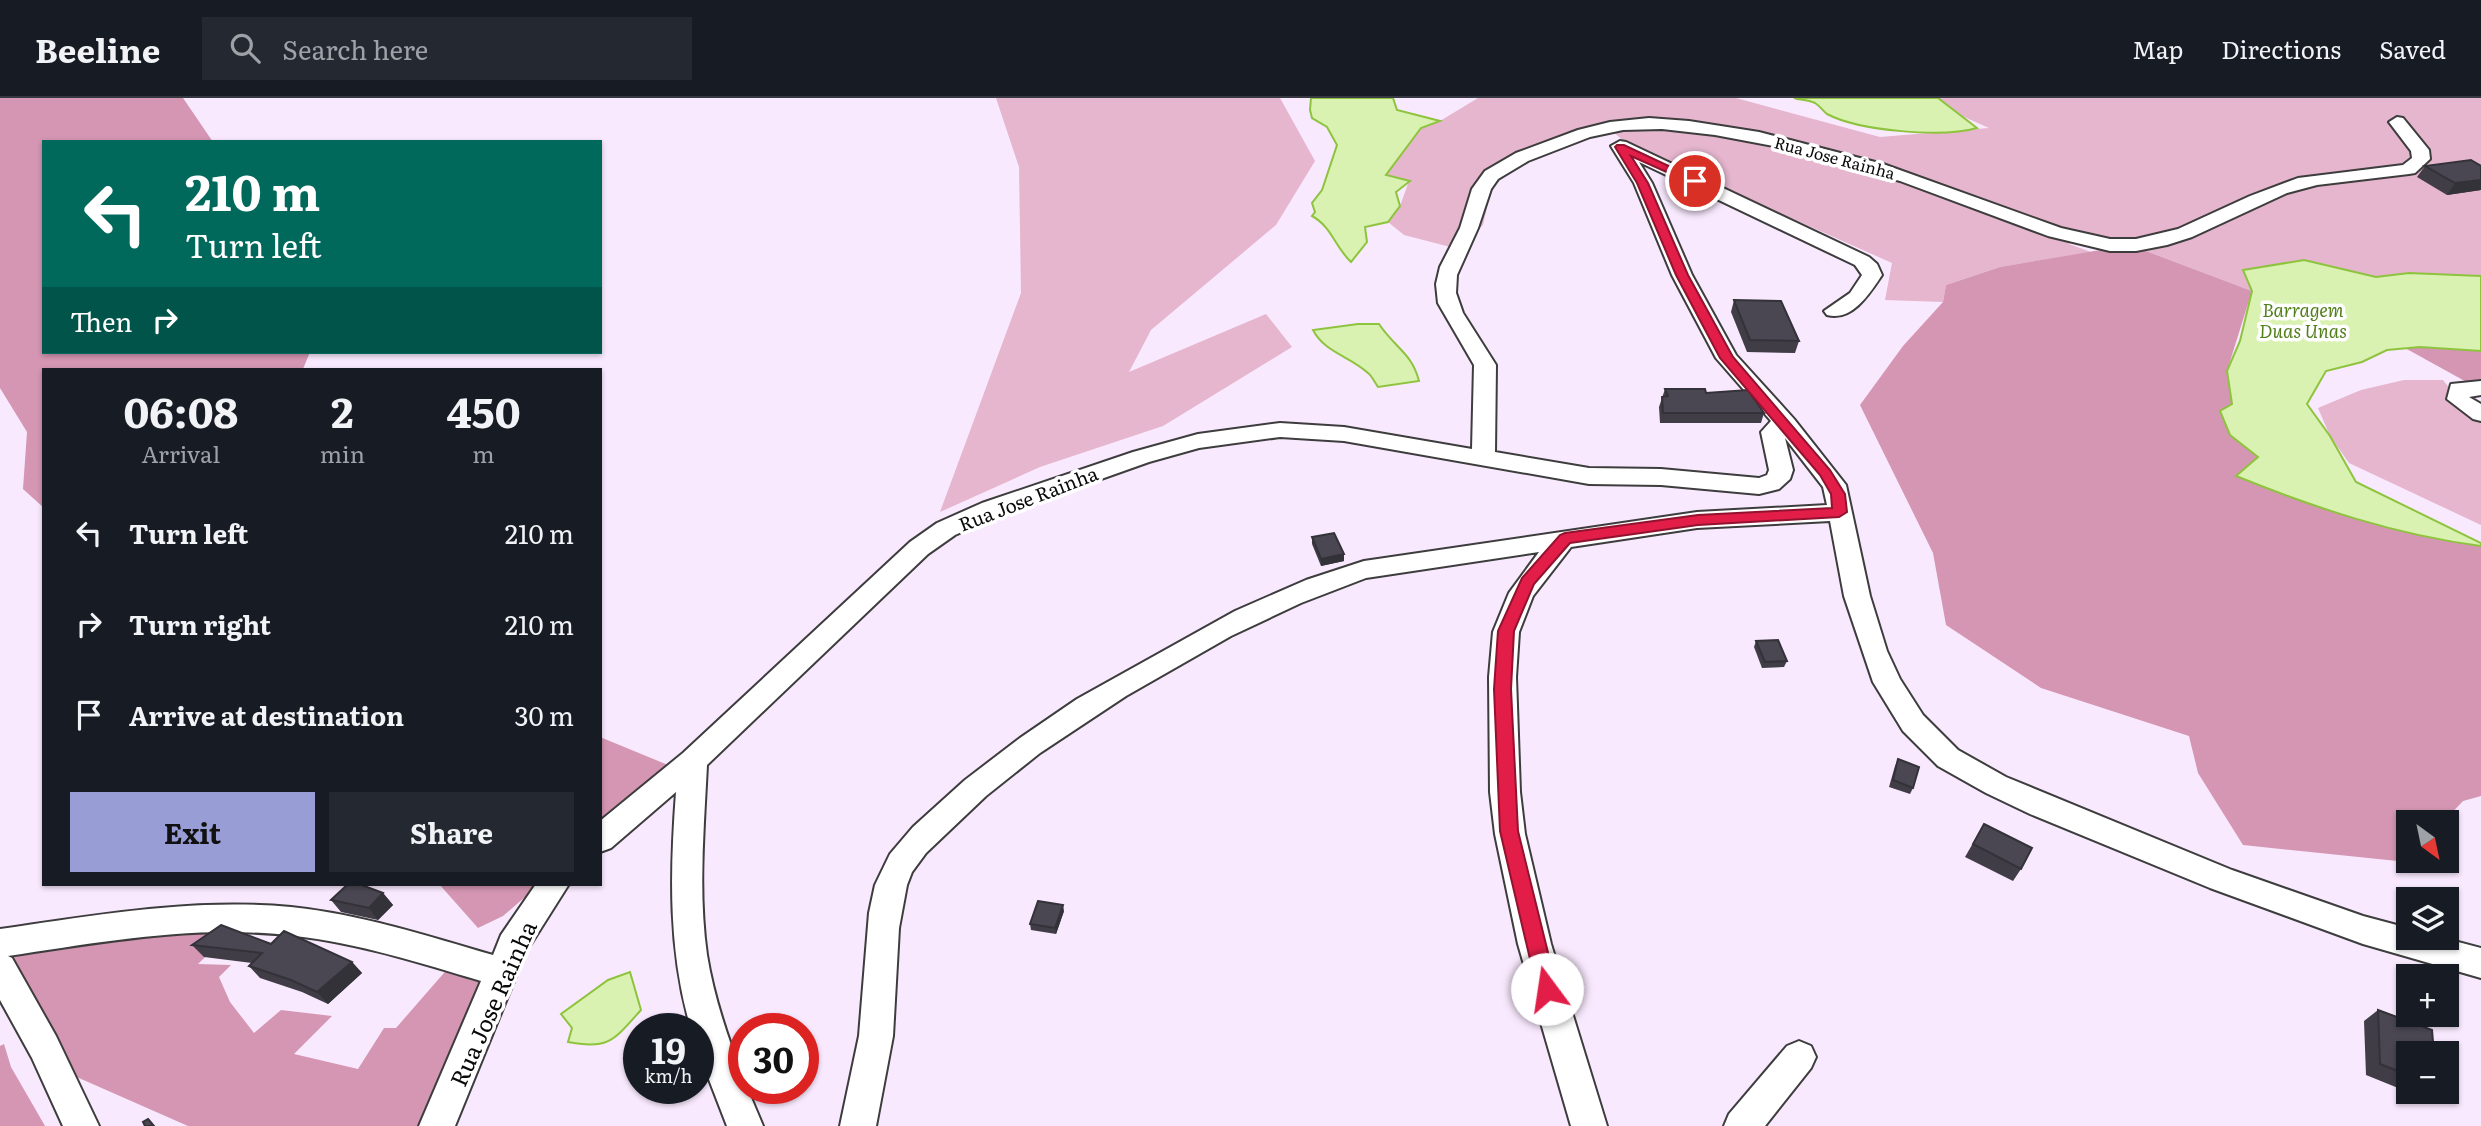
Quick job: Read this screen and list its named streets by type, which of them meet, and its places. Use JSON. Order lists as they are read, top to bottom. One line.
{"streets":{"street":["Rua Jose Rainha"]},"water":["Barragem Duas Unas"],"north":"bottom right","page":{"header":"Beeline","search":"Search here","nav":["Map","Directions","Saved"],"turn":["210 m","Turn left"],"then":"Then","eta":["06:08","Arrival","2","min","450","m"],"list":[{"name":"Turn left","value":"210 m"},{"name":"Turn right","value":"210 m"},{"name":"Arrive at destination","value":"30 m"}],"buttons":["Exit","Share"],"map_buttons":["+","−"],"speed":"19 km/h","limit":"30"}}
